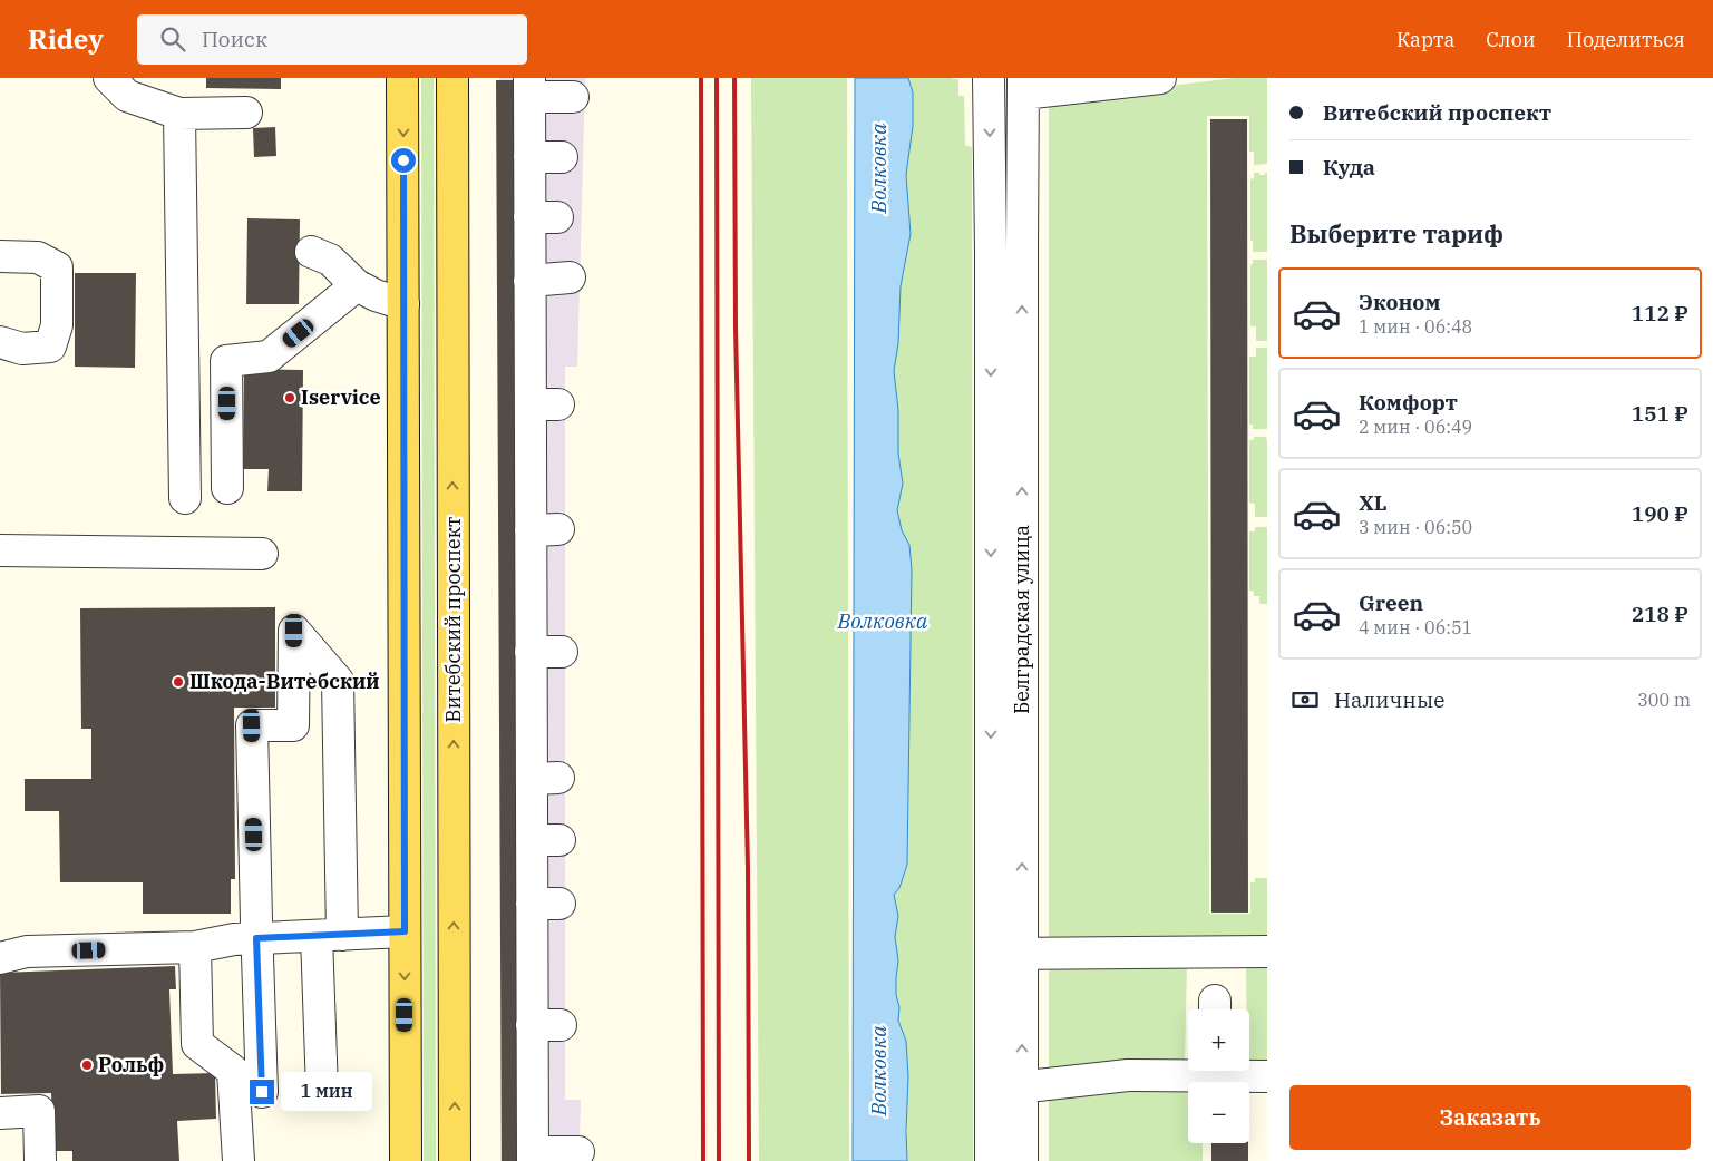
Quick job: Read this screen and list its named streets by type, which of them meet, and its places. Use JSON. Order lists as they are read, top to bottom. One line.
{"streets":{"main road":["Витебский проспект"],"street":["Белградская улица"]},"water":["Волковка"],"places":["Iservice","Шкода-Витебский","Рольф"],"page":{"header":"Ridey","search":"Поиск","nav":["Карта","Слои","Поделиться"],"banner":["Витебский проспект","Куда"],"heading":"Выберите тариф","list":[{"name":"Эконом","note":"1 мин · 06:48","value":"112 ₽"},{"name":"Комфорт","note":"2 мин · 06:49","value":"151 ₽"},{"name":"XL","note":"3 мин · 06:50","value":"190 ₽"},{"name":"Green","note":"4 мин · 06:51","value":"218 ₽"}],"pay":["Наличные","300 m"],"map_buttons":["+","−"],"bubble":"1 мин","buttons":"Заказать"}}
